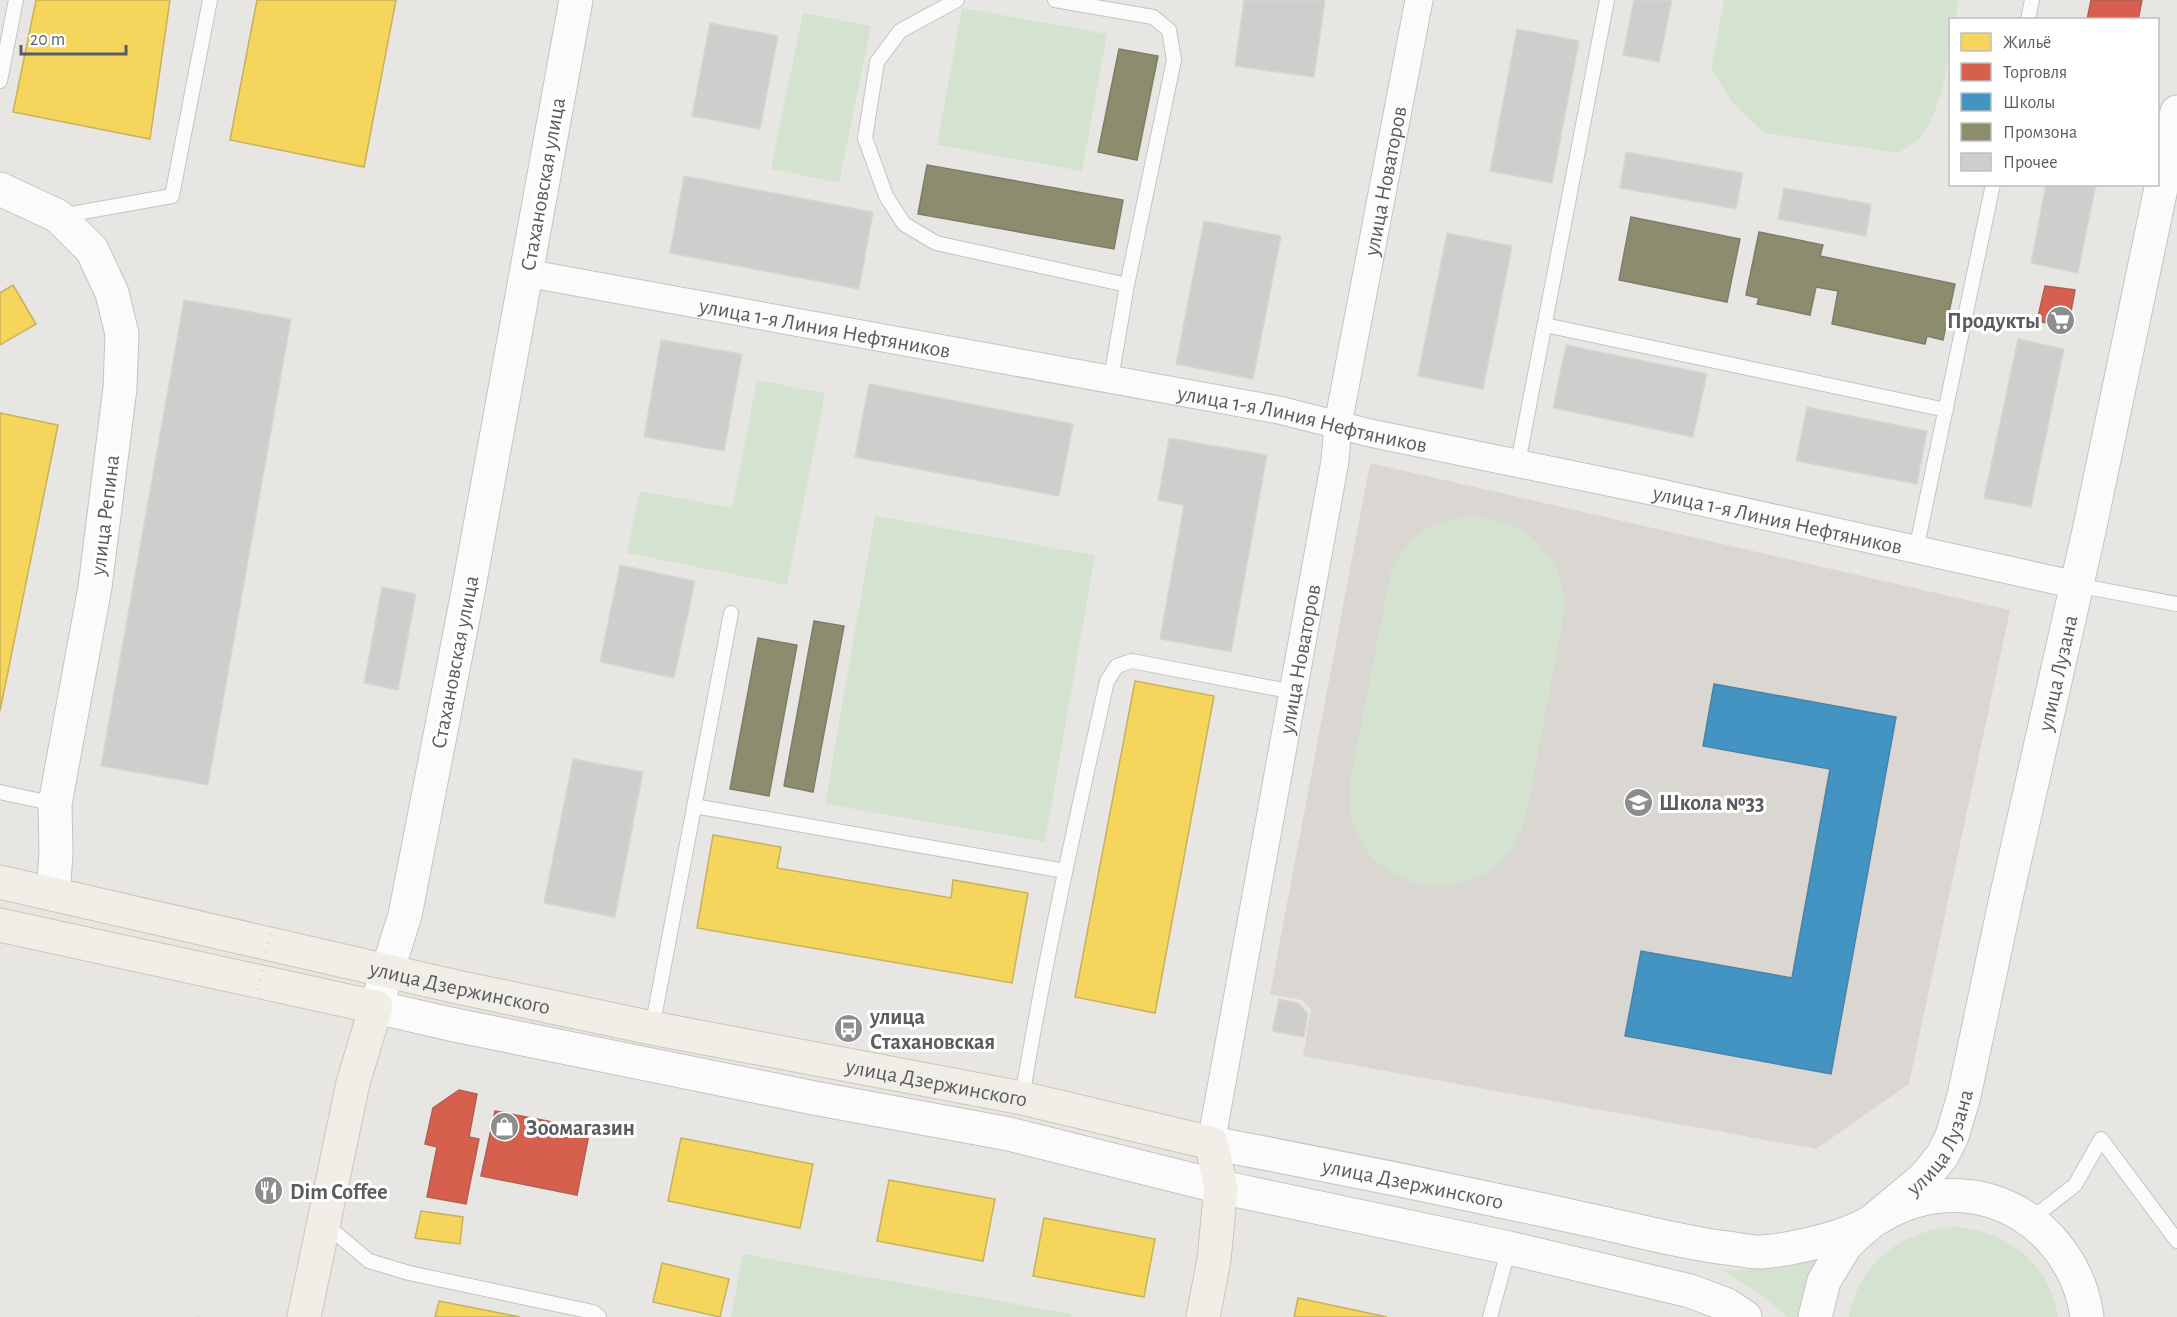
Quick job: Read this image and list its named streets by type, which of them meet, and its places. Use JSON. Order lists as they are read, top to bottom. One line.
{"streets":{"main road":["улица Новаторов","Стахановская улица","улица Репина","улица Лузана","улица Дзержинского"],"street":["улица 1-я Линия Нефтяников"]},"crossings":[["улица Новаторов","улица 1-я Линия Нефтяников"],["улица Новаторов","улица Дзержинского"],["Стахановская улица","улица 1-я Линия Нефтяников"],["Стахановская улица","улица Дзержинского"],["улица 1-я Линия Нефтяников","улица Лузана"],["улица Репина","улица Дзержинского"],["улица Лузана","улица Дзержинского"]],"places":{"supermarket":["Продукты"],"school or university":["Школа №33"],"bus stop":["улица Стахановская"],"shop":["Зоомагазин"],"restaurant":["Dim Coffee"]},"legend":["Жильё","Торговля","Школы","Промзона","Прочее"],"scale_bar":"20 m"}
